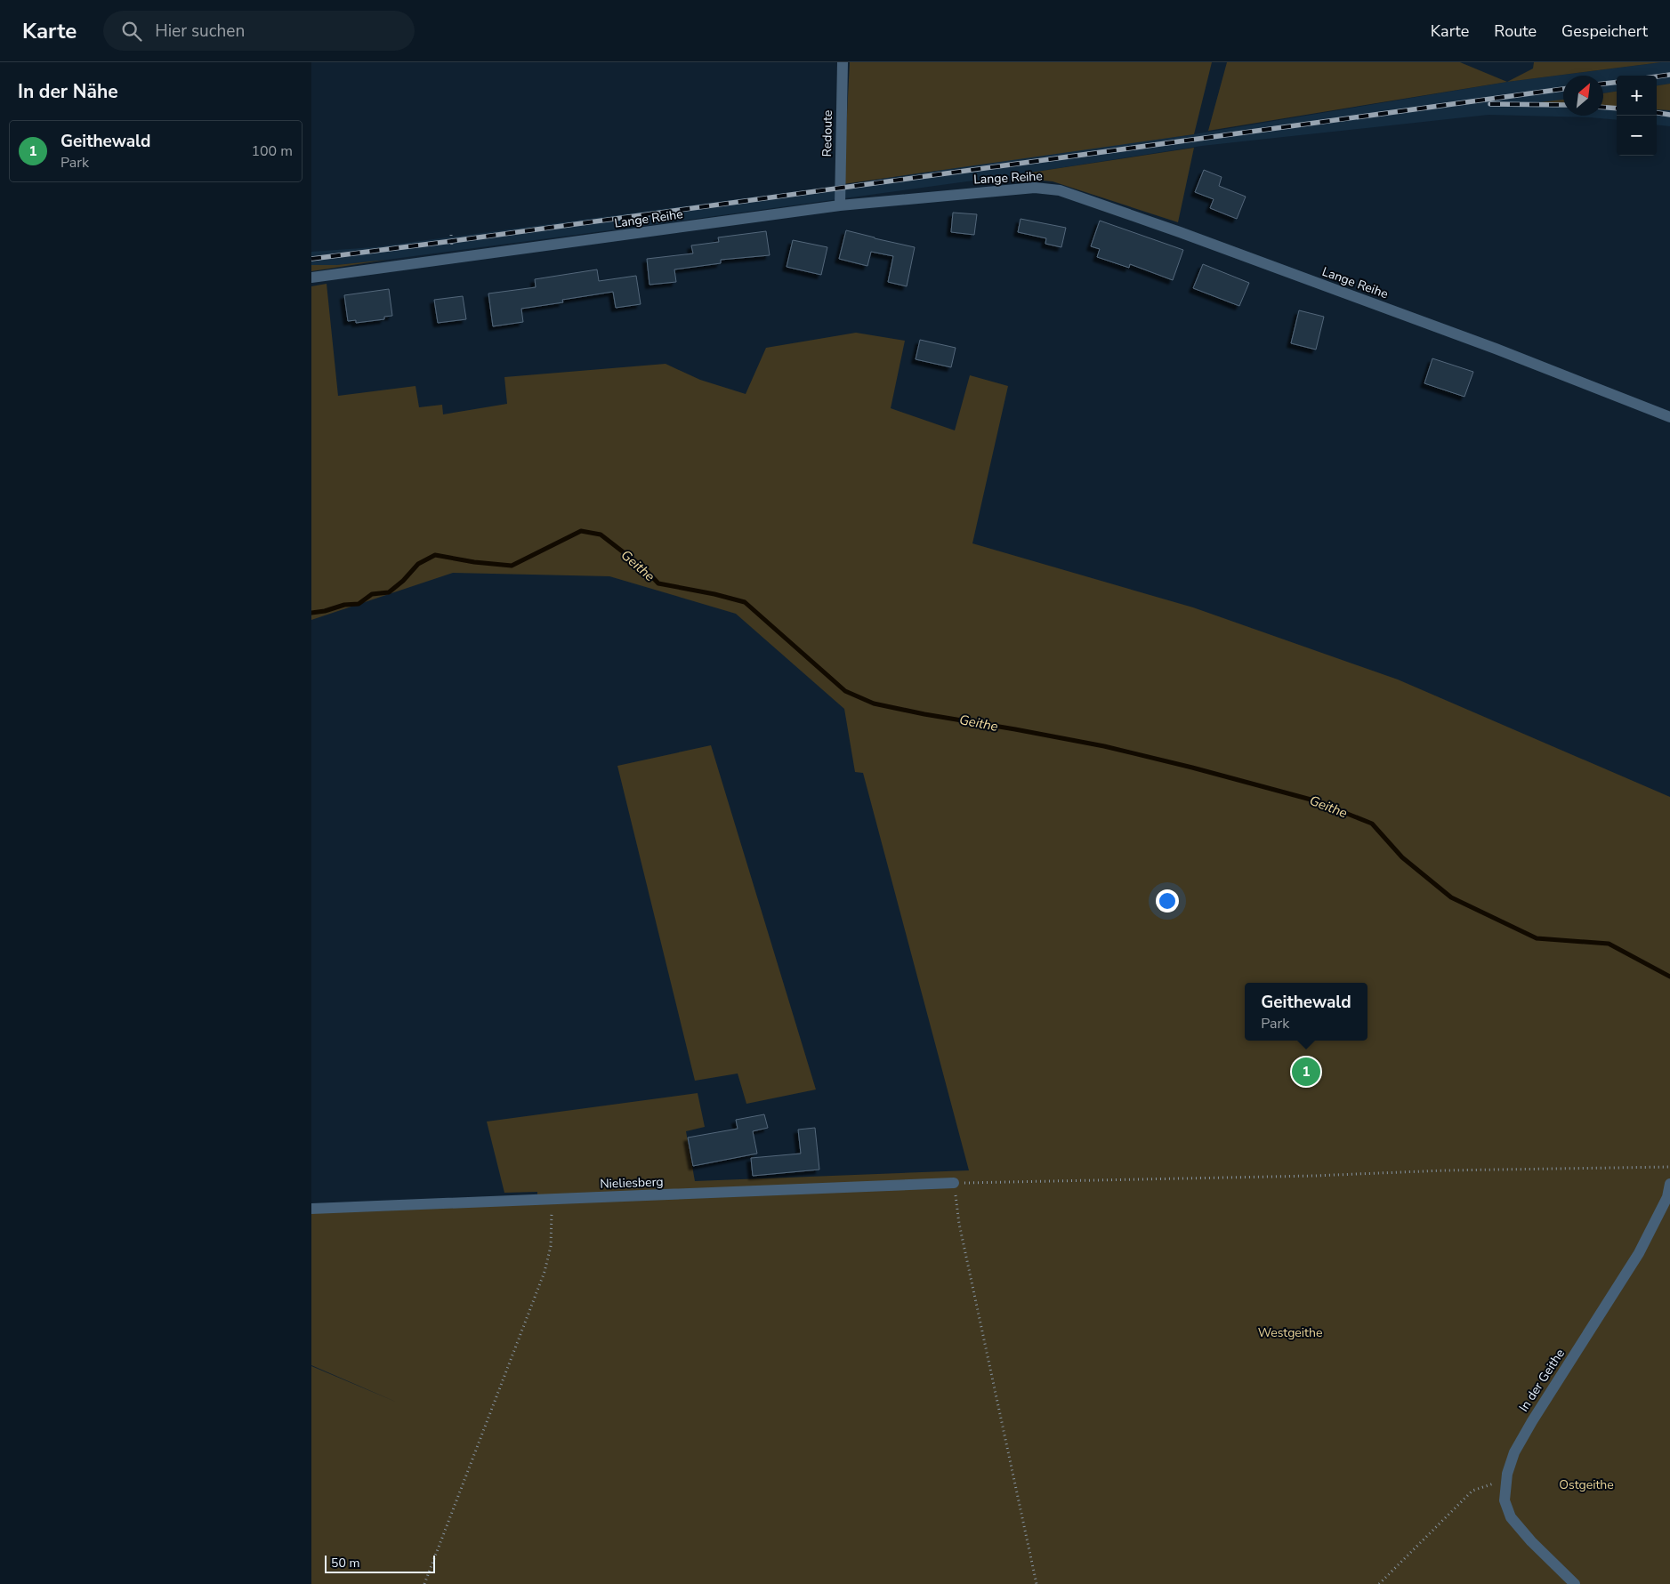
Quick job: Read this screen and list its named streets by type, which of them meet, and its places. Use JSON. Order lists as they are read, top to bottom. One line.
{"streets":{"street":["Redoute","Lange Reihe","Nieliesberg","In der Geithe"]},"crossings":[["Redoute","Lange Reihe"]],"water":["Geithe"],"parks":["Westgeithe","Ostgeithe"],"scale_bar":"50 m","north":"top right","page":{"header":"Karte","search":"Hier suchen","nav":["Karte","Route","Gespeichert"],"heading":"In der Nähe","map_buttons":["+","−"],"list":[{"mark":"1","name":"Geithewald","note":"Park","value":"100 m"}],"popup":["Geithewald","Park"],"pins":"1","scale":"50 m"}}
